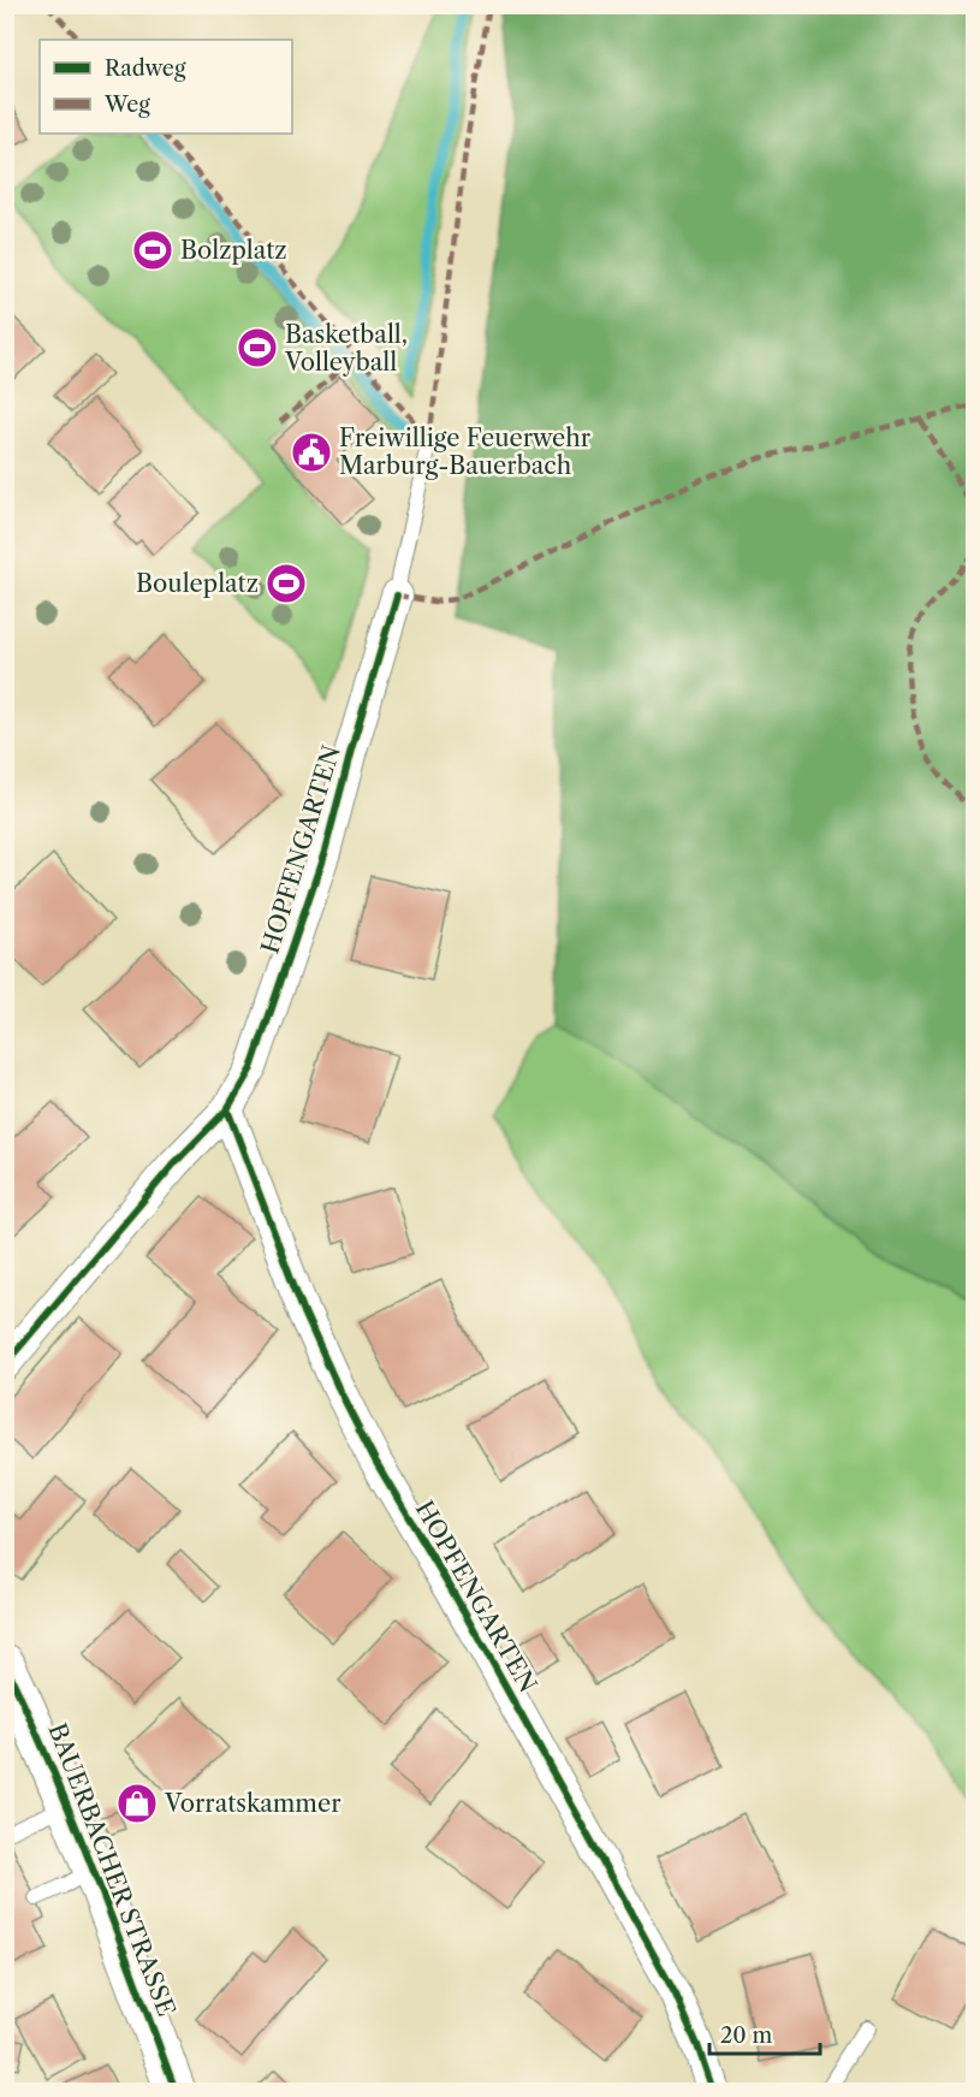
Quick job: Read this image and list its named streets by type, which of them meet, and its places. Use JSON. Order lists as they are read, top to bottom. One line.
{"streets":{"street":["HOPFENGARTEN","BAUERBACHER STRASSE"]},"places":{"sports":["Bolzplatz","Basketball, Volleyball","Bouleplatz"],"public building":["Freiwillige Feuerwehr Marburg-Bauerbach"],"shop":["Vorratskammer"]},"legend":["Radweg","Weg"],"scale_bar":"20 m"}
